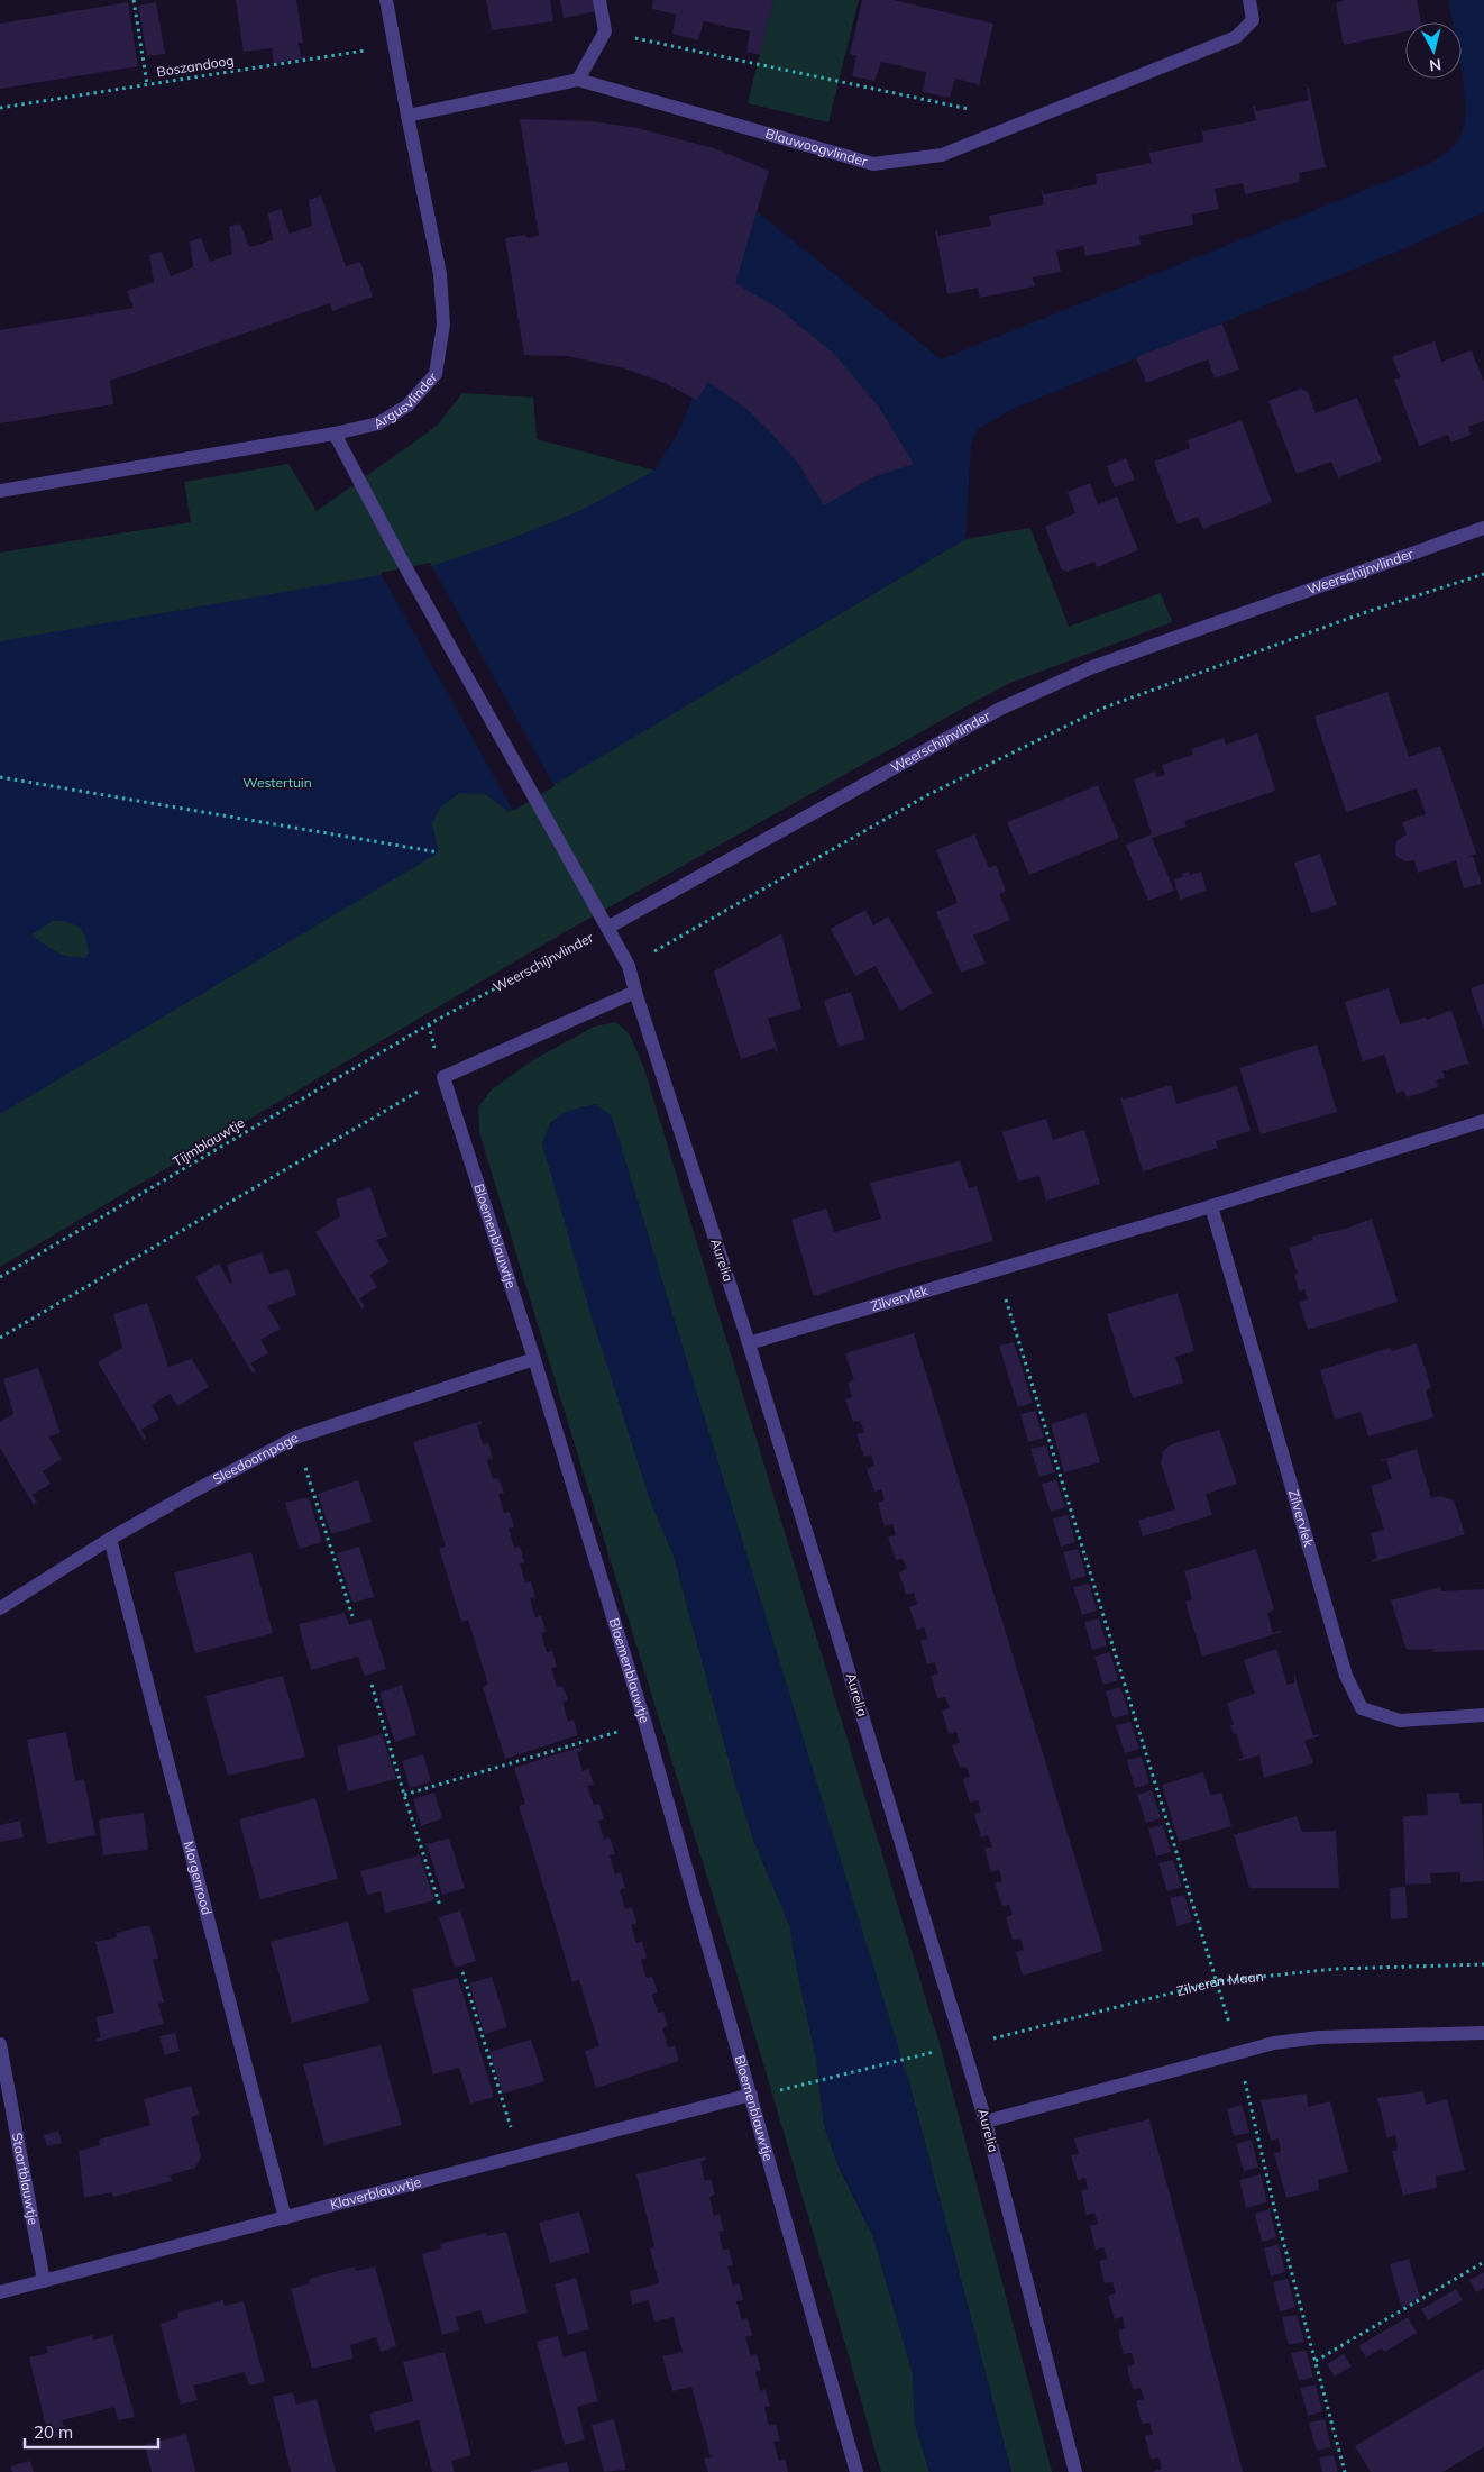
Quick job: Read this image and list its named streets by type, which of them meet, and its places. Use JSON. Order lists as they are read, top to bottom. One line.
{"streets":{"street":["Blauwoogvlinder","Argusvlinder","Weerschijnvlinder","Bloemenblauwtje","Aurelia","Zilvervlek","Sleedoornpage","Morgenrood","Staartblauwtje","Klaverblauwtje"],"path":["Boszandoog","Tijmblauwtje","Zilveren Maan"]},"crossings":[["Boszandoog","Argusvlinder"],["Blauwoogvlinder","Argusvlinder"],["Argusvlinder","Aurelia"],["Weerschijnvlinder","Tijmblauwtje"],["Weerschijnvlinder","Aurelia"],["Bloemenblauwtje","Sleedoornpage"],["Bloemenblauwtje","Klaverblauwtje"],["Aurelia","Zilvervlek"],["Aurelia","Zilveren Maan"],["Sleedoornpage","Morgenrood"],["Morgenrood","Klaverblauwtje"],["Staartblauwtje","Klaverblauwtje"]],"parks":["Westertuin"],"scale_bar":"20 m","north":"bottom"}
